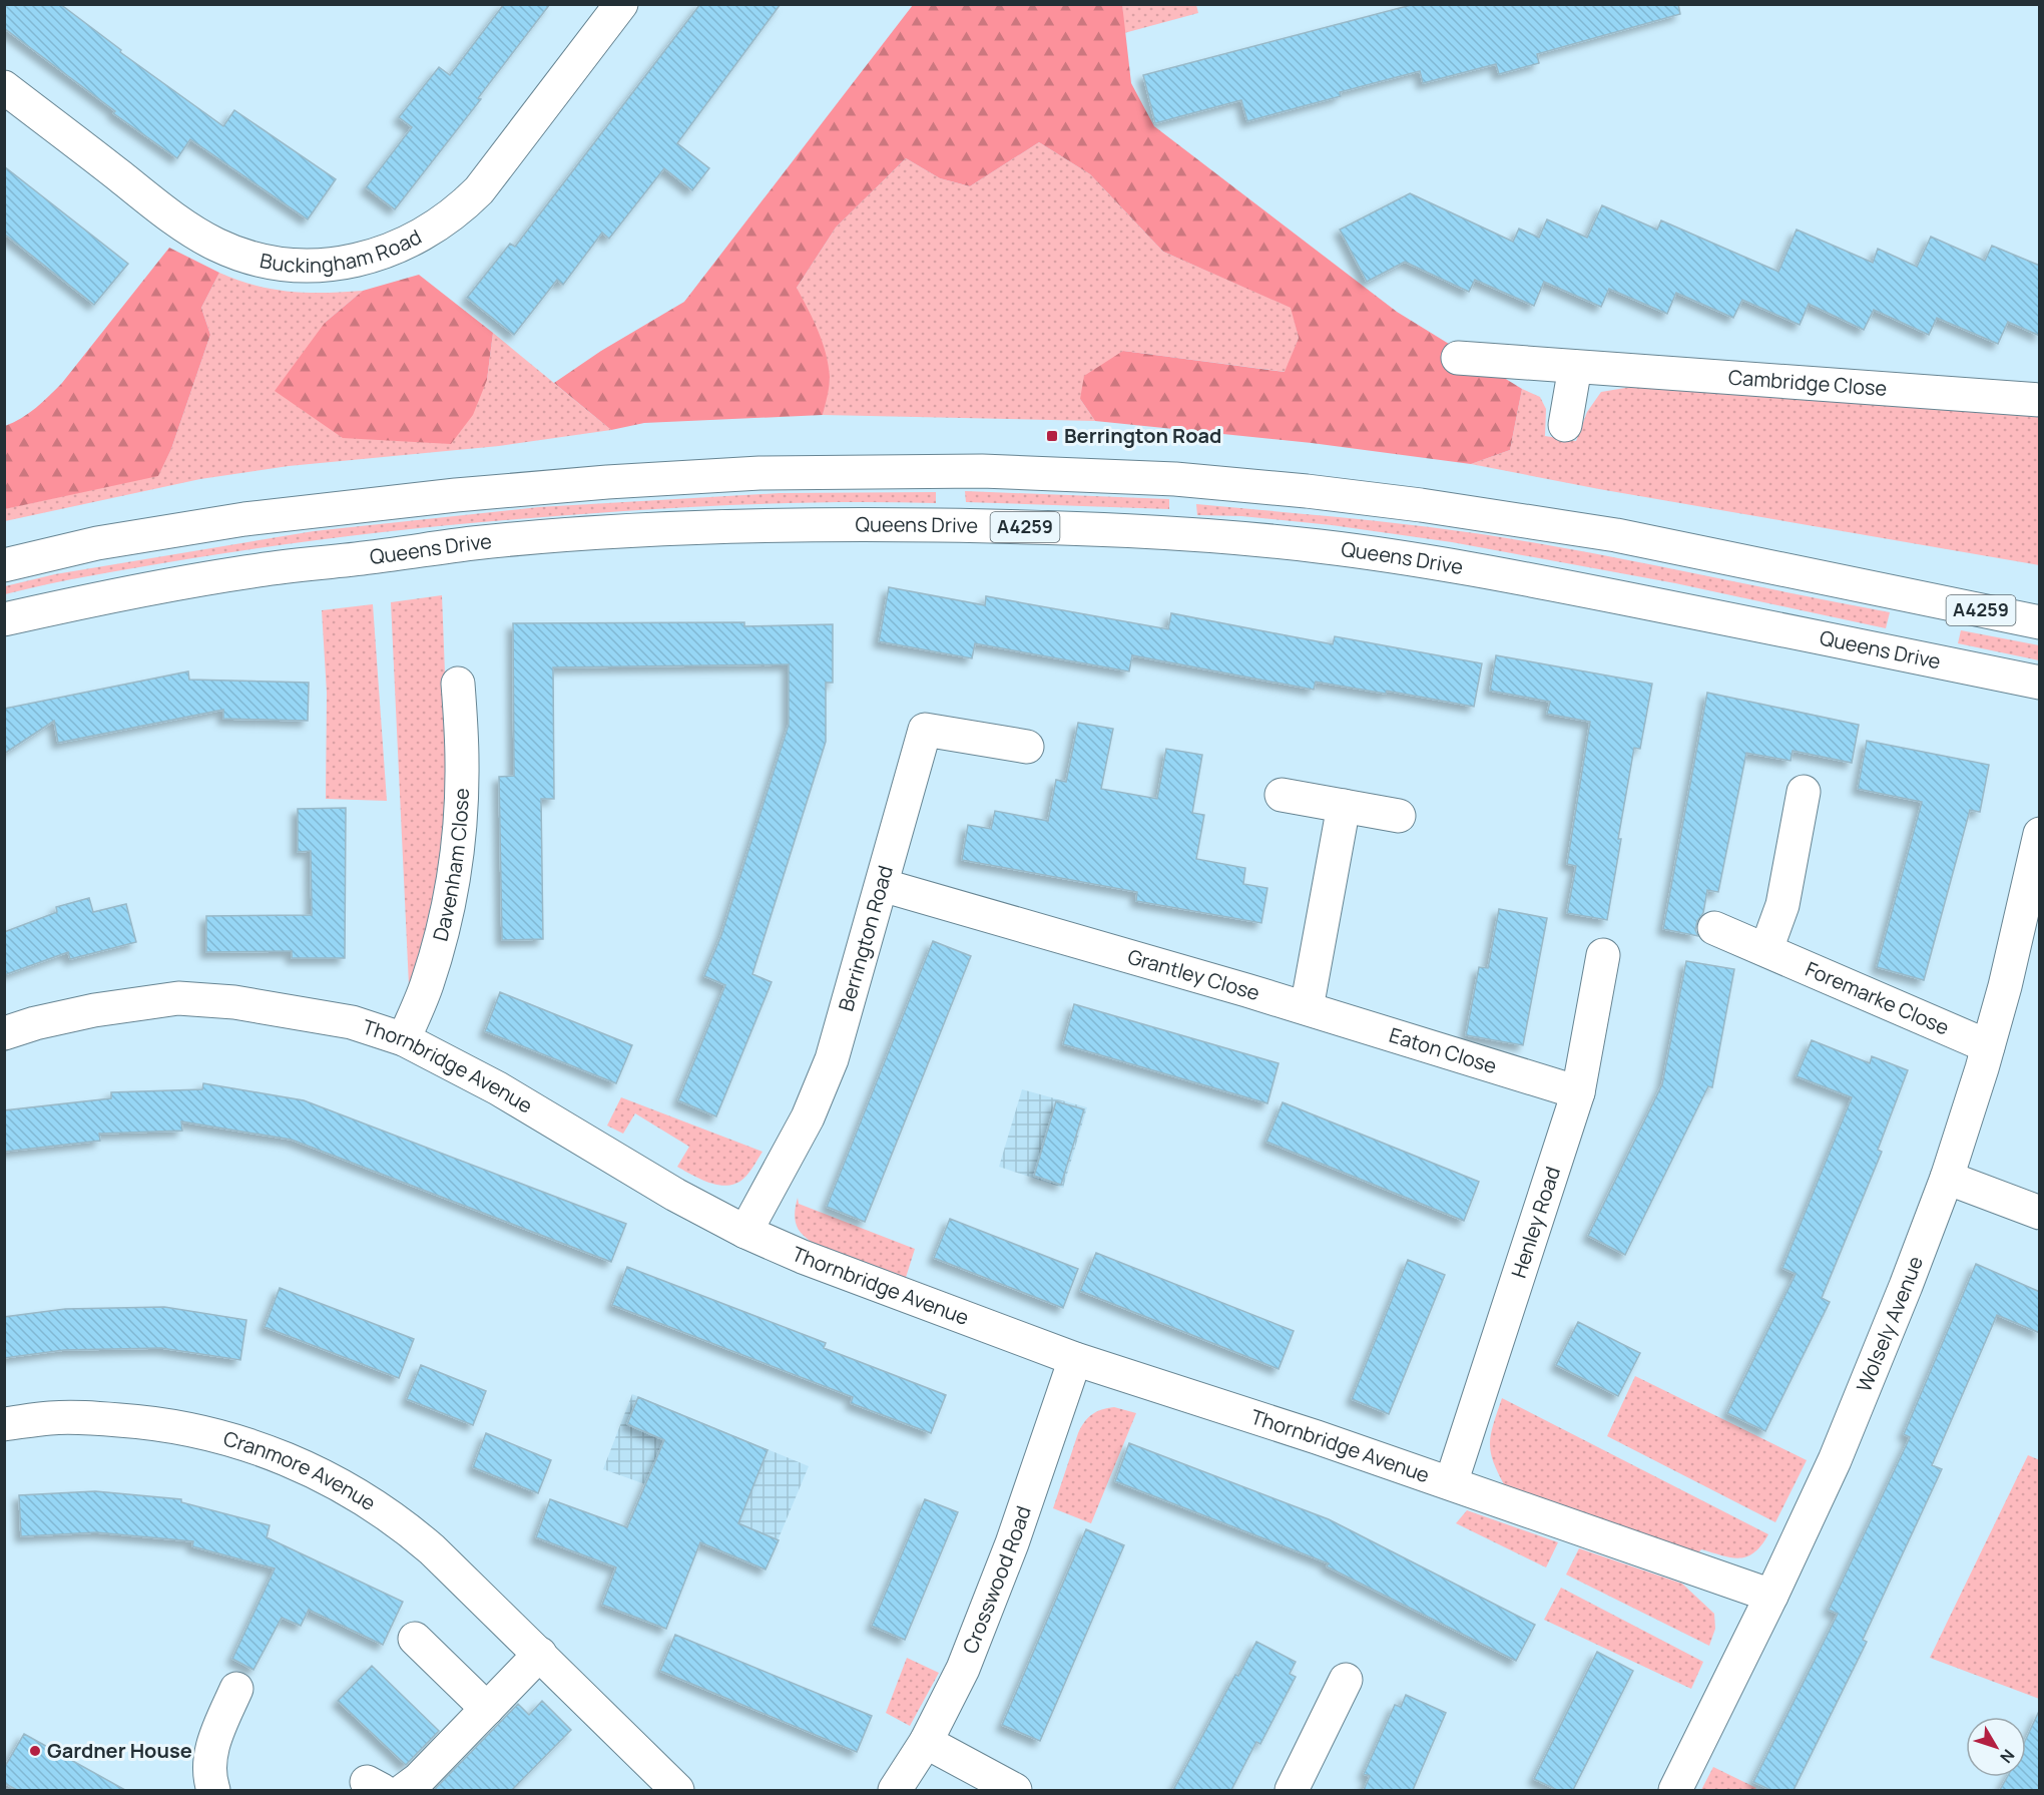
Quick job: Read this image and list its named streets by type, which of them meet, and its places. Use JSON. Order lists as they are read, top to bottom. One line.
{"streets":{"street":["Buckingham Road","Cambridge Close","Queens Drive","A4259","Davenham Close","Berrington Road","Grantley Close","Foremarke Close","Eaton Close","Thornbridge Avenue","Henley Road","Wolsely Avenue","Cranmore Avenue","Crosswood Road"]},"crossings":[["Davenham Close","Thornbridge Avenue"],["Berrington Road","Grantley Close"],["Berrington Road","Thornbridge Avenue"],["Grantley Close","Eaton Close"],["Foremarke Close","Wolsely Avenue"],["Eaton Close","Henley Road"],["Thornbridge Avenue","Henley Road"],["Thornbridge Avenue","Wolsely Avenue"],["Thornbridge Avenue","Crosswood Road"]],"places":{"transit":["Berrington Road"],"other":["Gardner House"]},"north":"bottom right"}
